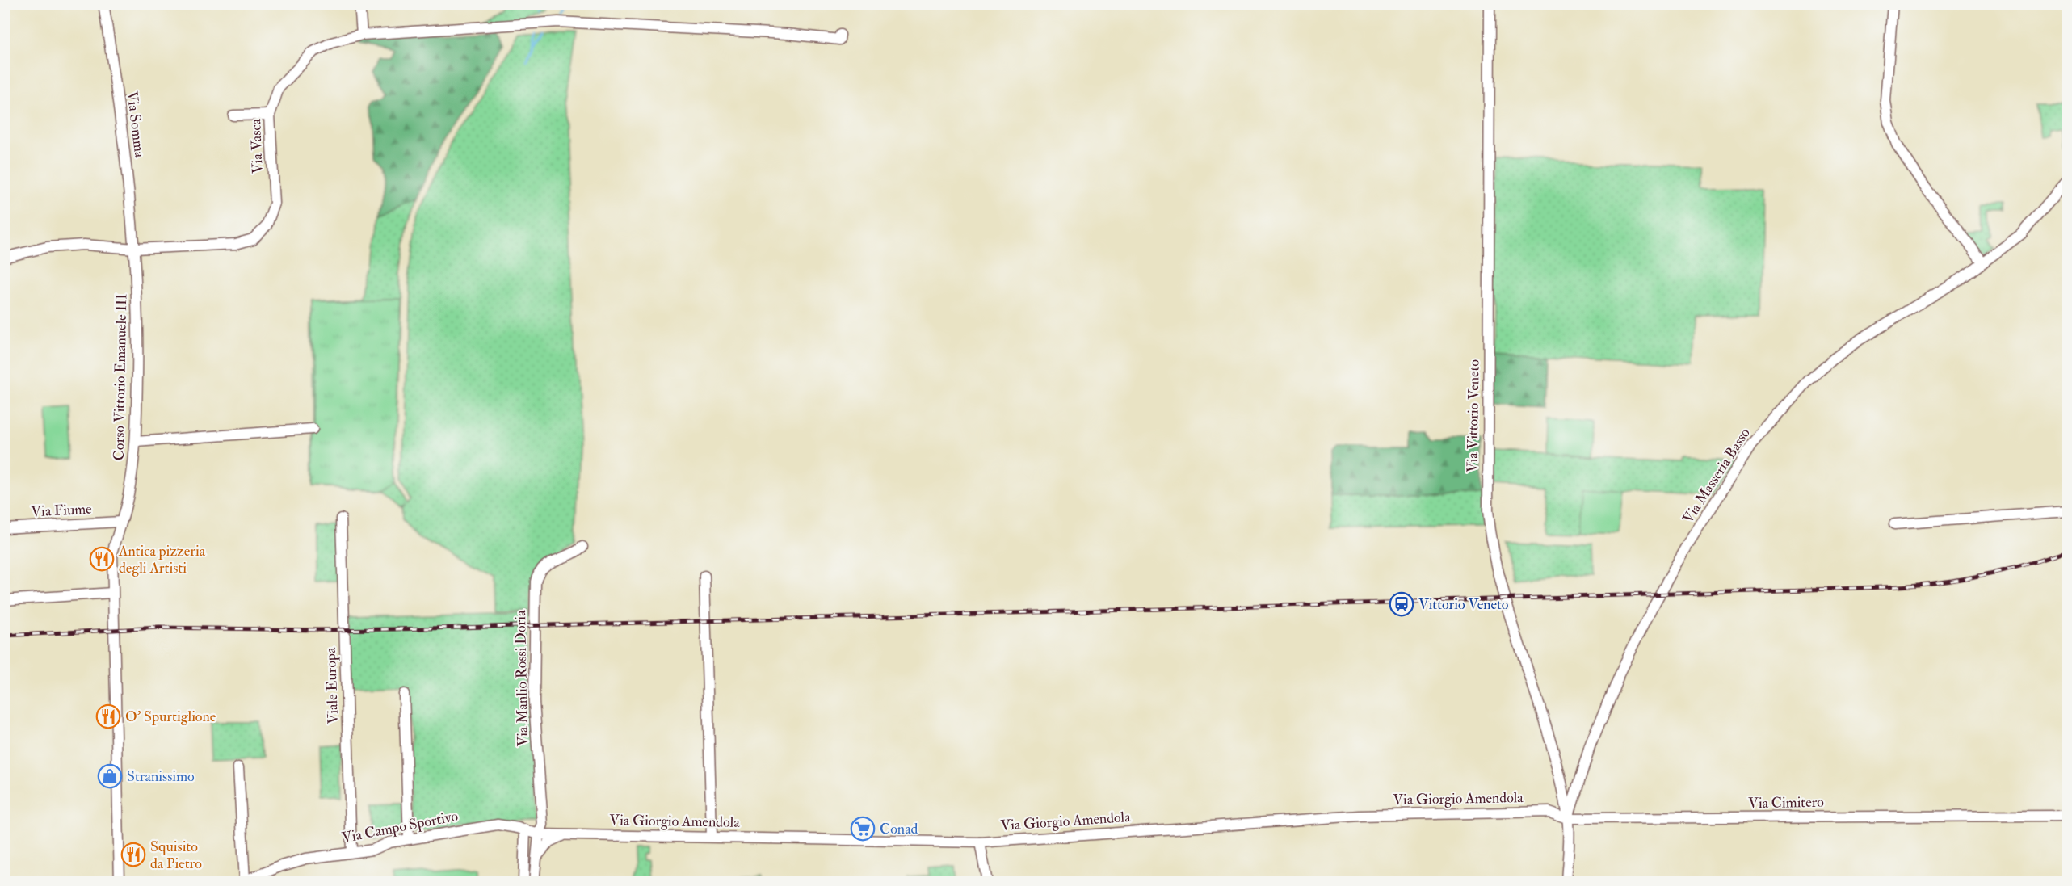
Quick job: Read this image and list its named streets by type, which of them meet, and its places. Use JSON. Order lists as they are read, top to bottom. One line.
{"streets":{"street":["Via Somma","Via Vasca","Corso Vittorio Emanuele III","Via Vittorio Veneto","Via Masseria Basso","Via Fiume","Via Manlio Rossi Doria","Viale Europa","Via Giorgio Amendola","Via Cimitero","Via Campo Sportivo"]},"crossings":[["Via Somma","Via Vasca"],["Via Somma","Corso Vittorio Emanuele III"],["Via Vasca","Corso Vittorio Emanuele III"],["Corso Vittorio Emanuele III","Via Fiume"],["Via Vittorio Veneto","Via Masseria Basso"],["Via Vittorio Veneto","Via Giorgio Amendola"],["Via Vittorio Veneto","Via Cimitero"],["Via Masseria Basso","Via Giorgio Amendola"],["Via Masseria Basso","Via Cimitero"],["Via Manlio Rossi Doria","Via Giorgio Amendola"],["Via Manlio Rossi Doria","Via Campo Sportivo"],["Viale Europa","Via Campo Sportivo"],["Via Giorgio Amendola","Via Cimitero"],["Via Giorgio Amendola","Via Campo Sportivo"]],"places":{"restaurant":["Antica pizzeria degli Artisti","O' Spurtiglione","Squisito da Pietro"],"station":["Vittorio Veneto"],"shop":["Stranissimo"],"supermarket":["Conad"]}}
